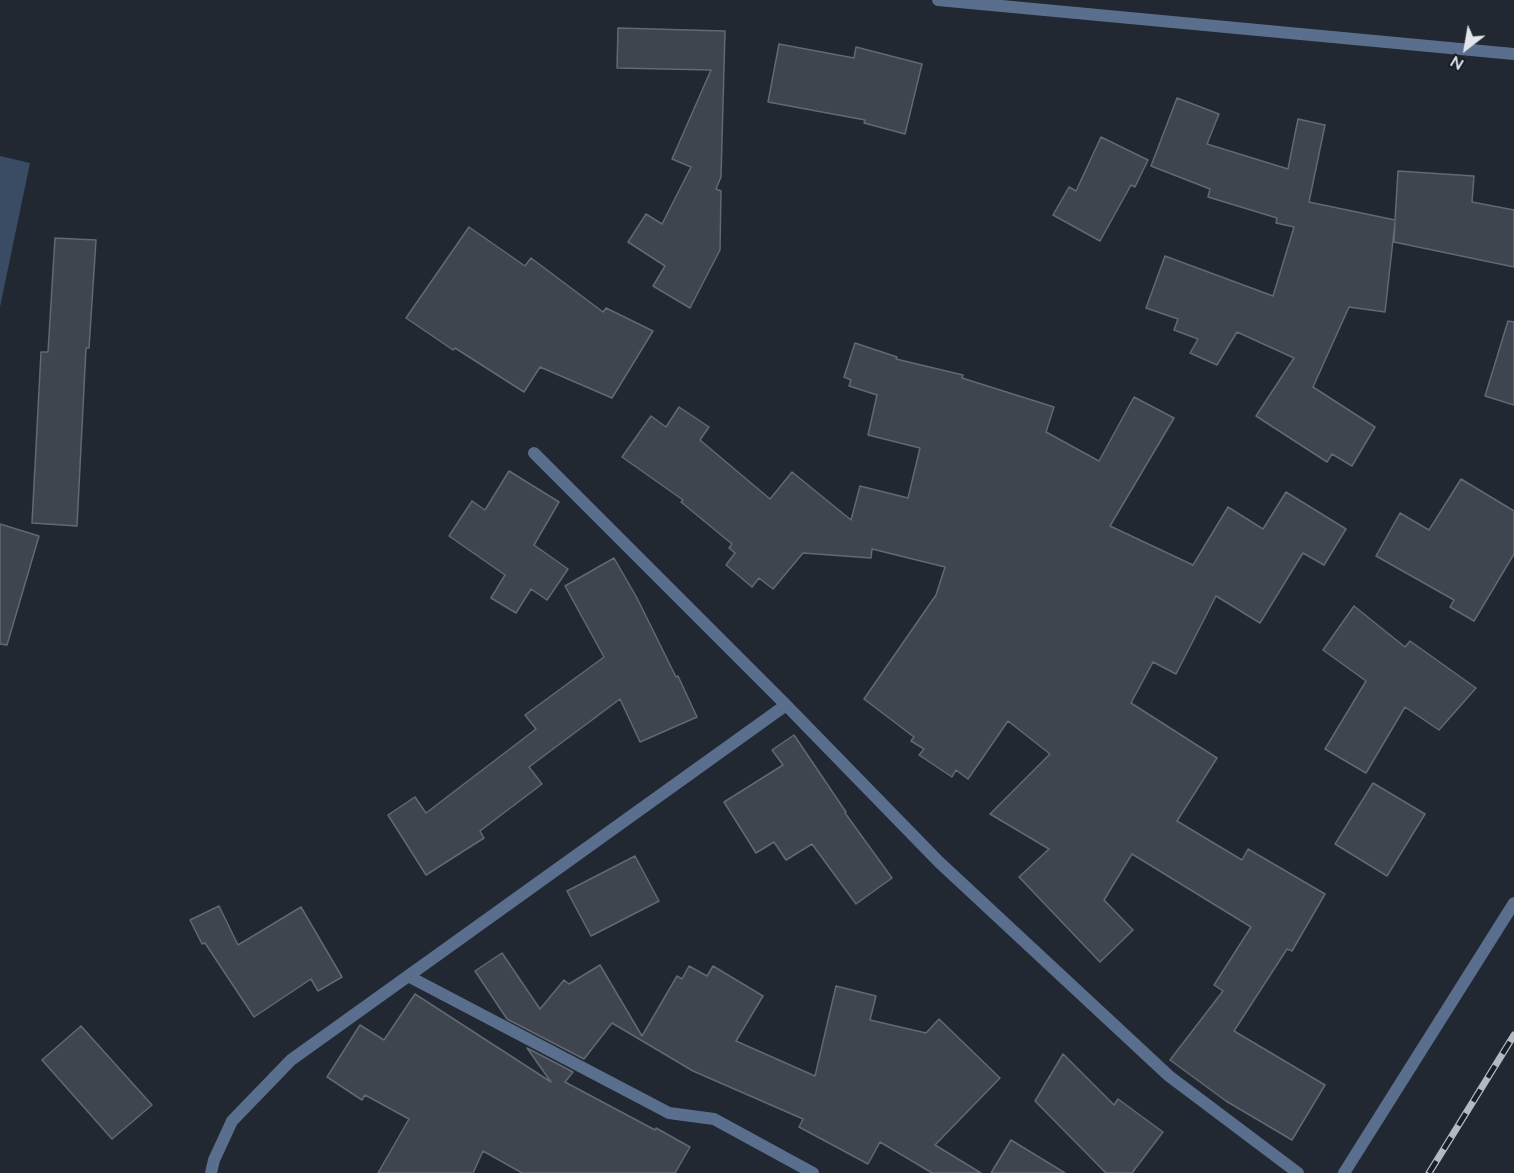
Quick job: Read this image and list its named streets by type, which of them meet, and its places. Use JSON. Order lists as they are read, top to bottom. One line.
{"north":"bottom left"}
